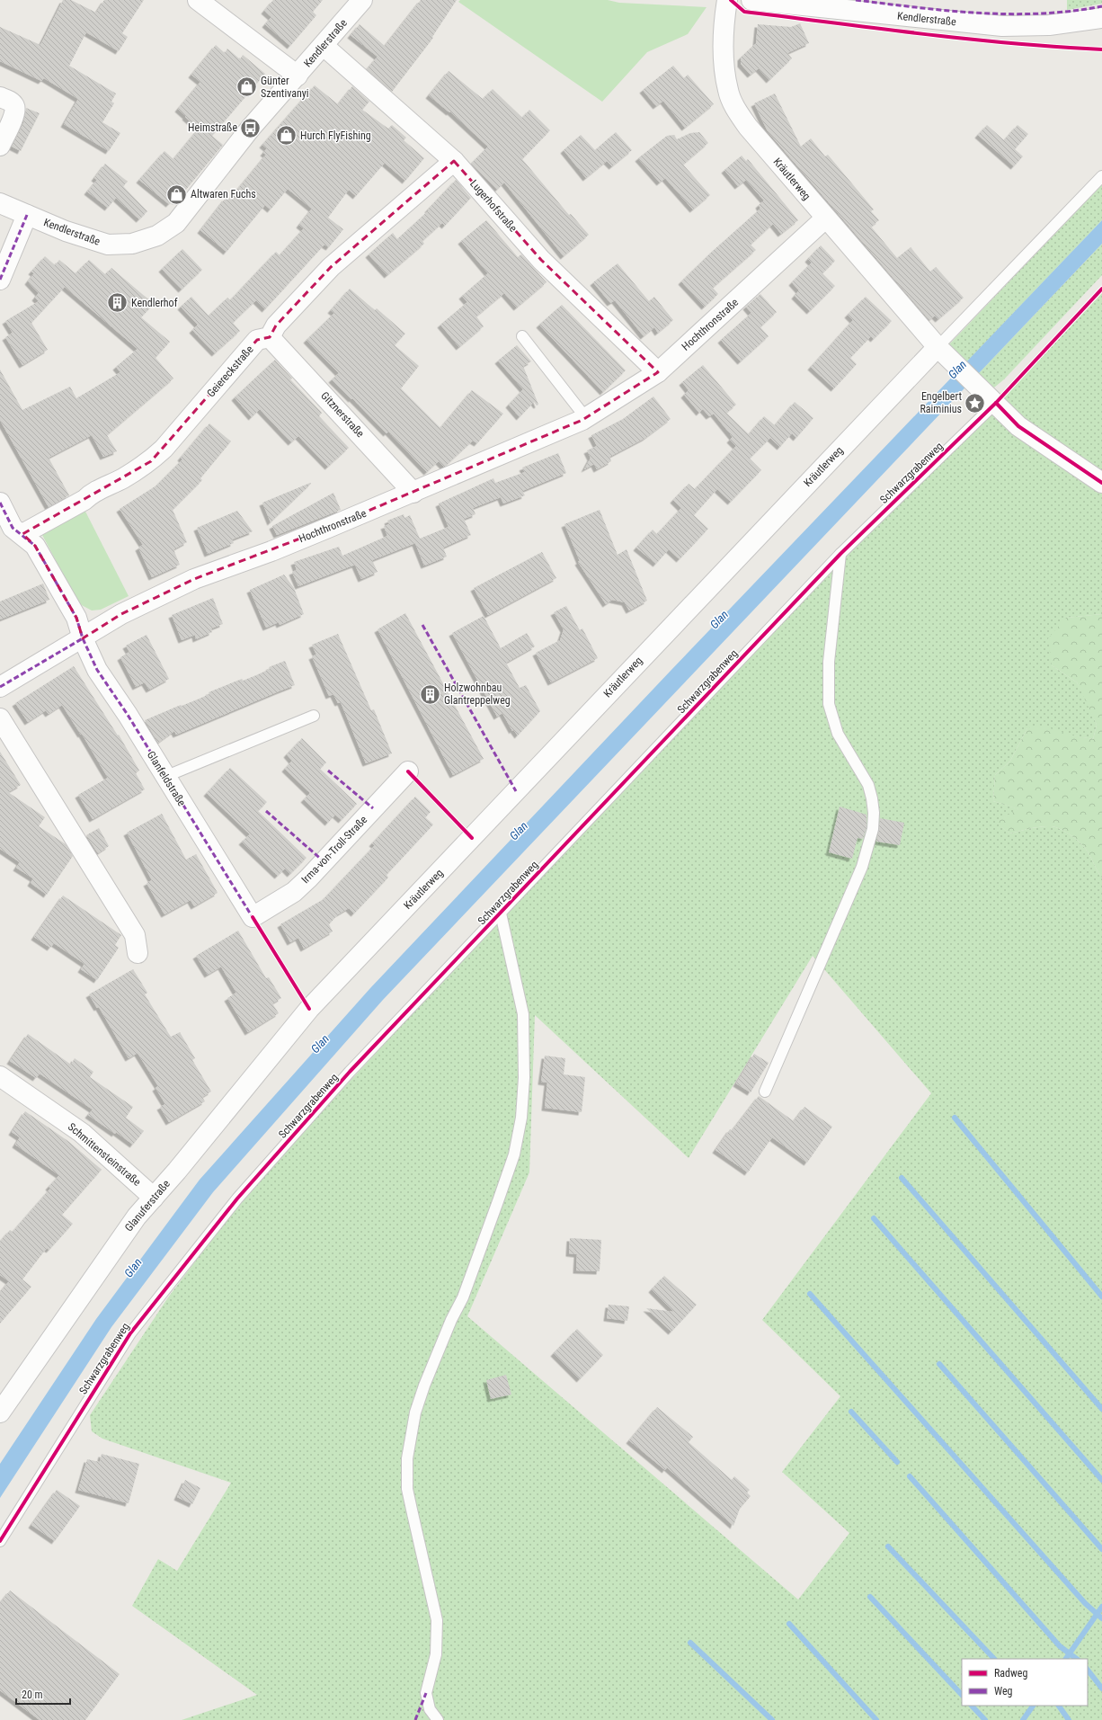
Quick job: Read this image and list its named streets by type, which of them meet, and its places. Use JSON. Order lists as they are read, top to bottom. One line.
{"streets":{"street":["Kendlerstraße","Kräutlerweg","Lugerhofstraße","Hochthronstraße","Geiereckstraße","Gitznerstraße","Glanfeldstraße","Irma-von-Troll-Straße","Schmittensteinstraße","Glanuferstraße"],"lane":["Schwarzgrabenweg"]},"crossings":[["Kendlerstraße","Lugerhofstraße"],["Kräutlerweg","Hochthronstraße"],["Kräutlerweg","Glanuferstraße"],["Lugerhofstraße","Hochthronstraße"],["Hochthronstraße","Gitznerstraße"],["Hochthronstraße","Glanfeldstraße"],["Geiereckstraße","Gitznerstraße"],["Geiereckstraße","Glanfeldstraße"],["Glanfeldstraße","Irma-von-Troll-Straße"],["Schmittensteinstraße","Glanuferstraße"]],"water":["Glan"],"places":{"shop":["Günter Szentivanyi","Hurch FlyFishing","Altwaren Fuchs"],"bus stop":["Heimstraße"],"building":["Kendlerhof","Holzwohnbau Glantreppelweg"],"place":["Engelbert Raiminius"]},"legend":["Radweg","Weg"],"scale_bar":"20 m"}
